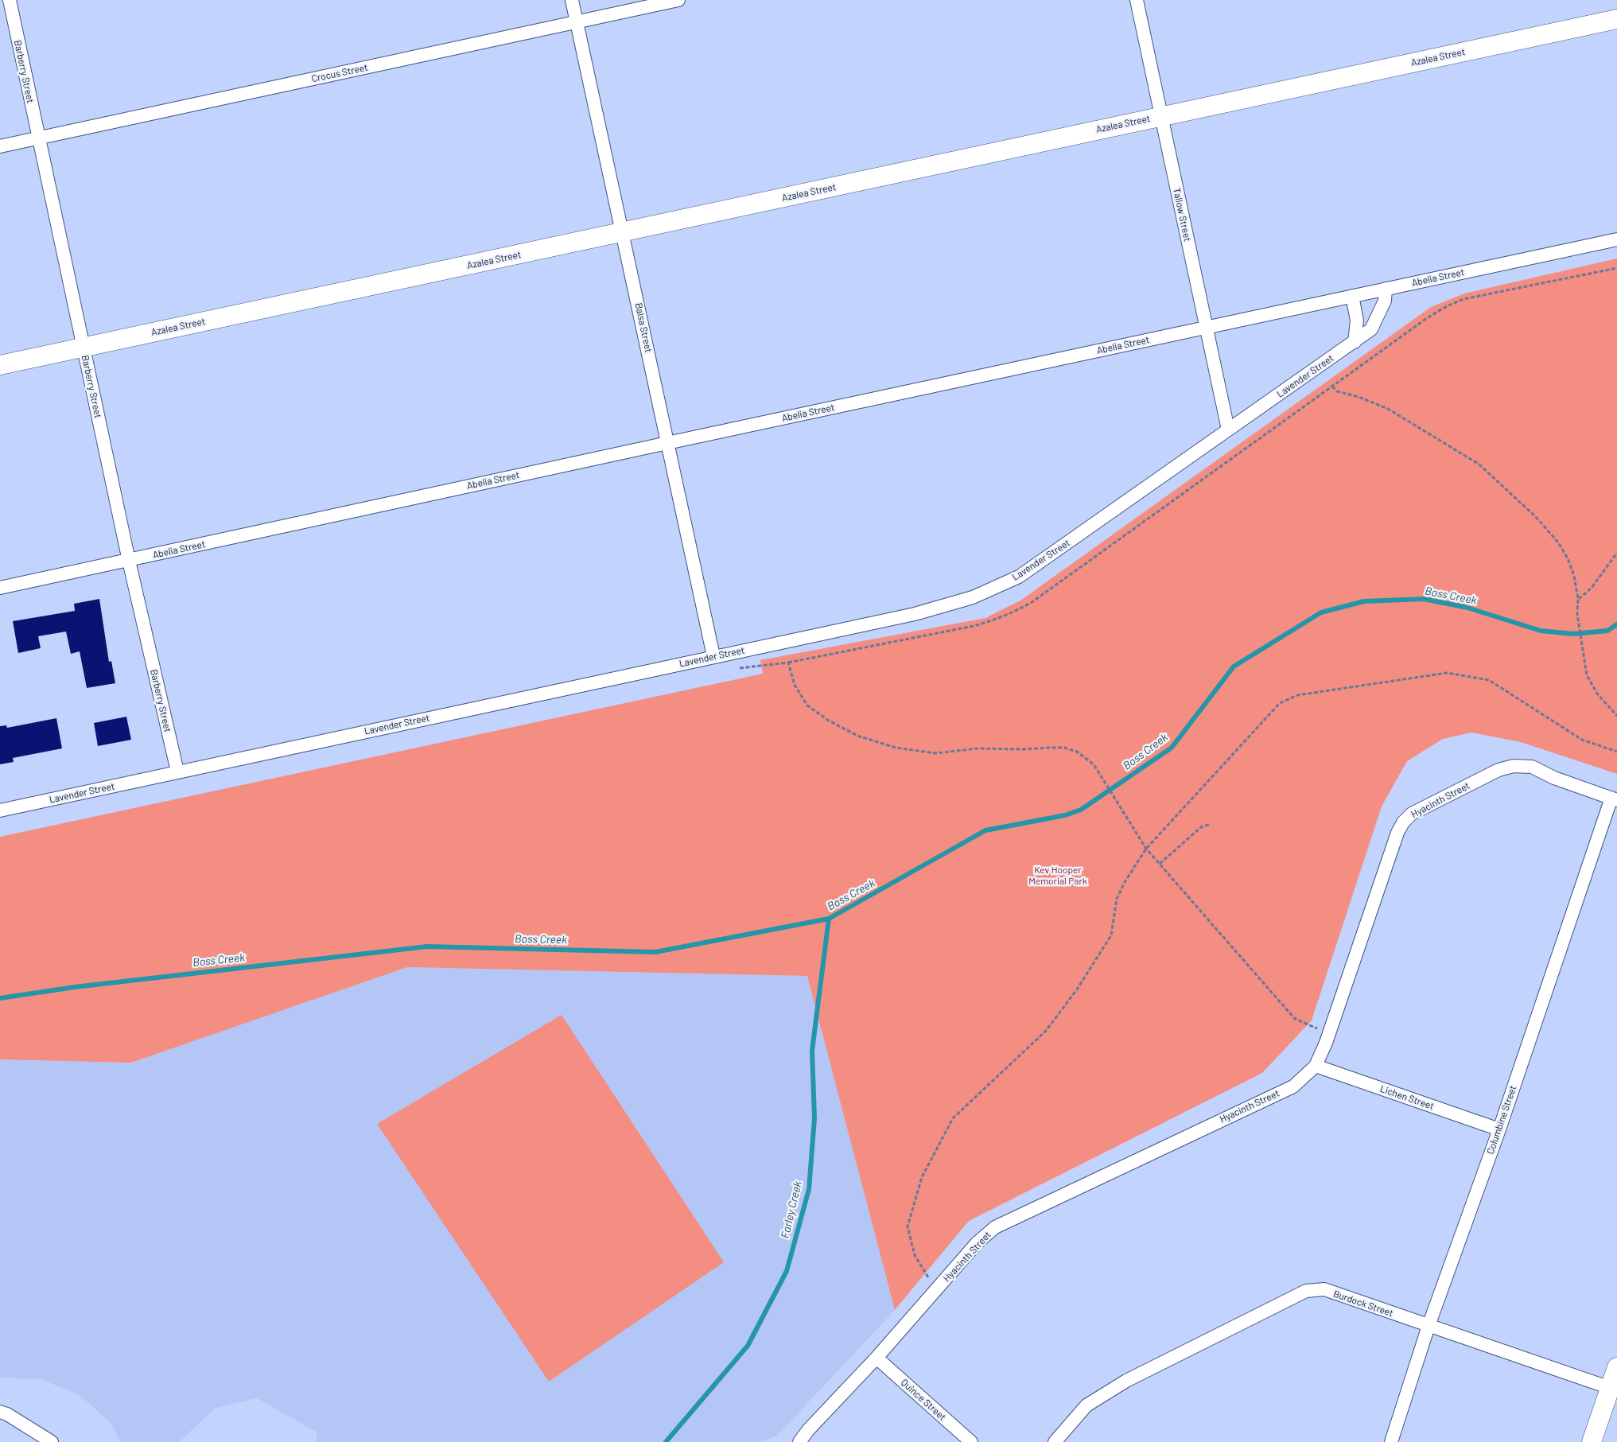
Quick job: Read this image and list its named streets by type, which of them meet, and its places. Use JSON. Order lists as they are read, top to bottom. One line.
{"streets":{"street":["Azalea Street","Barberry Street","Crocus Street","Tallow Street","Abelia Street","Balsa Street","Lavender Street","Hyacinth Street","Lichen Street","Columbine Street","Burdock Street","Quince Street"]},"crossings":[["Azalea Street","Barberry Street"],["Azalea Street","Tallow Street"],["Azalea Street","Balsa Street"],["Barberry Street","Crocus Street"],["Barberry Street","Abelia Street"],["Barberry Street","Lavender Street"],["Crocus Street","Balsa Street"],["Tallow Street","Abelia Street"],["Tallow Street","Lavender Street"],["Abelia Street","Balsa Street"],["Abelia Street","Lavender Street"],["Balsa Street","Lavender Street"],["Hyacinth Street","Lichen Street"],["Hyacinth Street","Columbine Street"],["Hyacinth Street","Quince Street"],["Lichen Street","Columbine Street"],["Columbine Street","Burdock Street"]],"water":["Boss Creek","Farley Creek"],"parks":["Kev Hooper Memorial Park"]}
